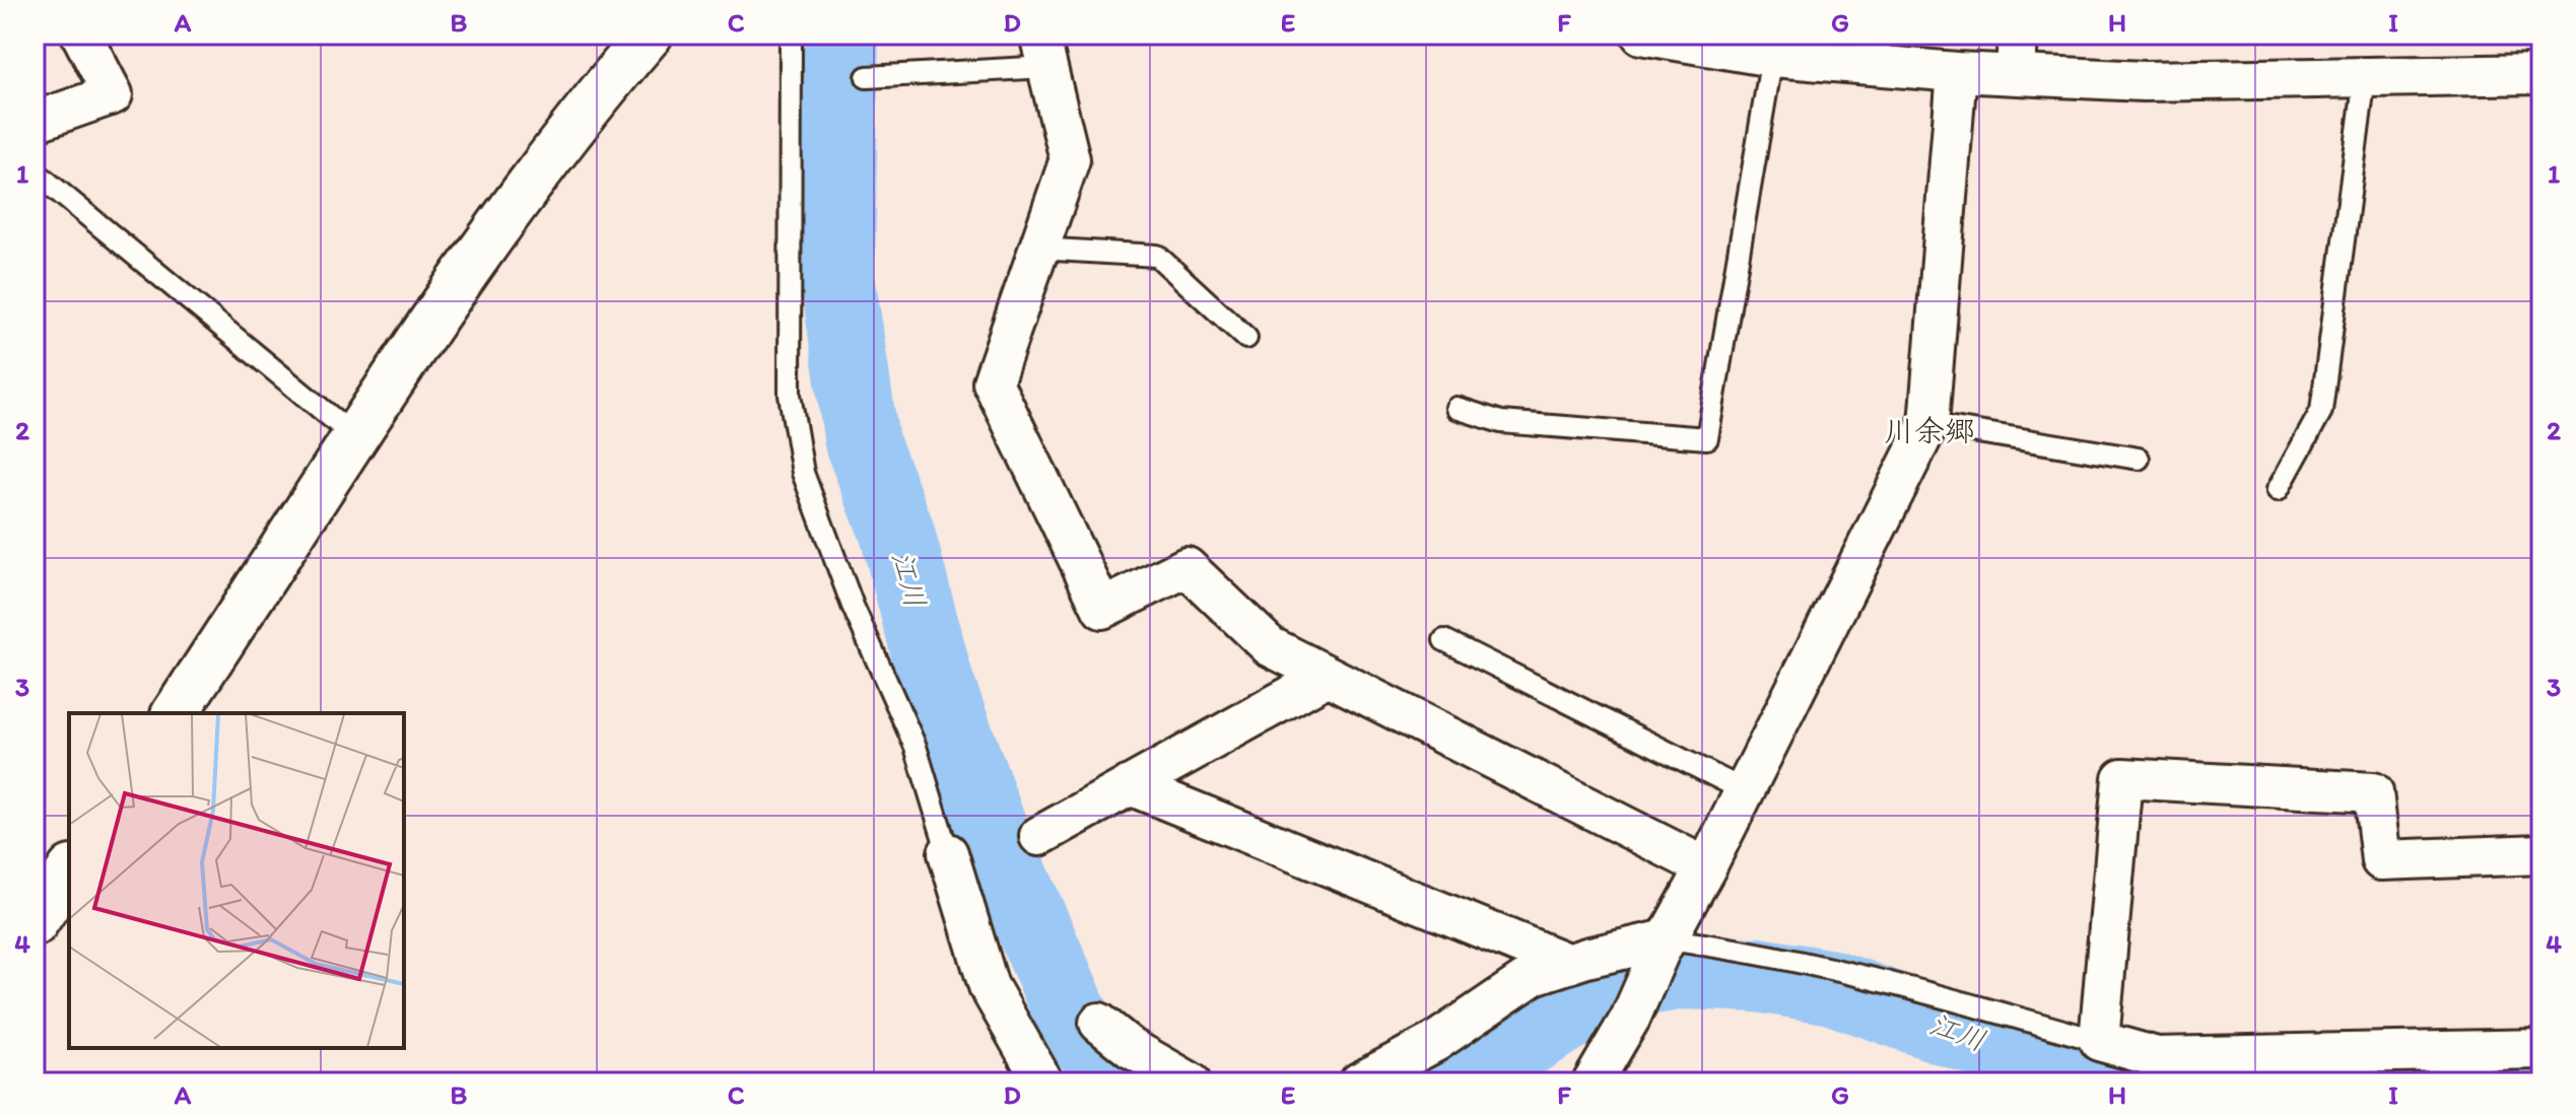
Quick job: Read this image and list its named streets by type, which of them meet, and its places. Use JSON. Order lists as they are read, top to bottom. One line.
{"districts":["川余郷"],"water":["江川"],"grid":{"columns":["A","B","C","D","E","F","G","H","I"],"rows":["1","2","3","4"]}}
